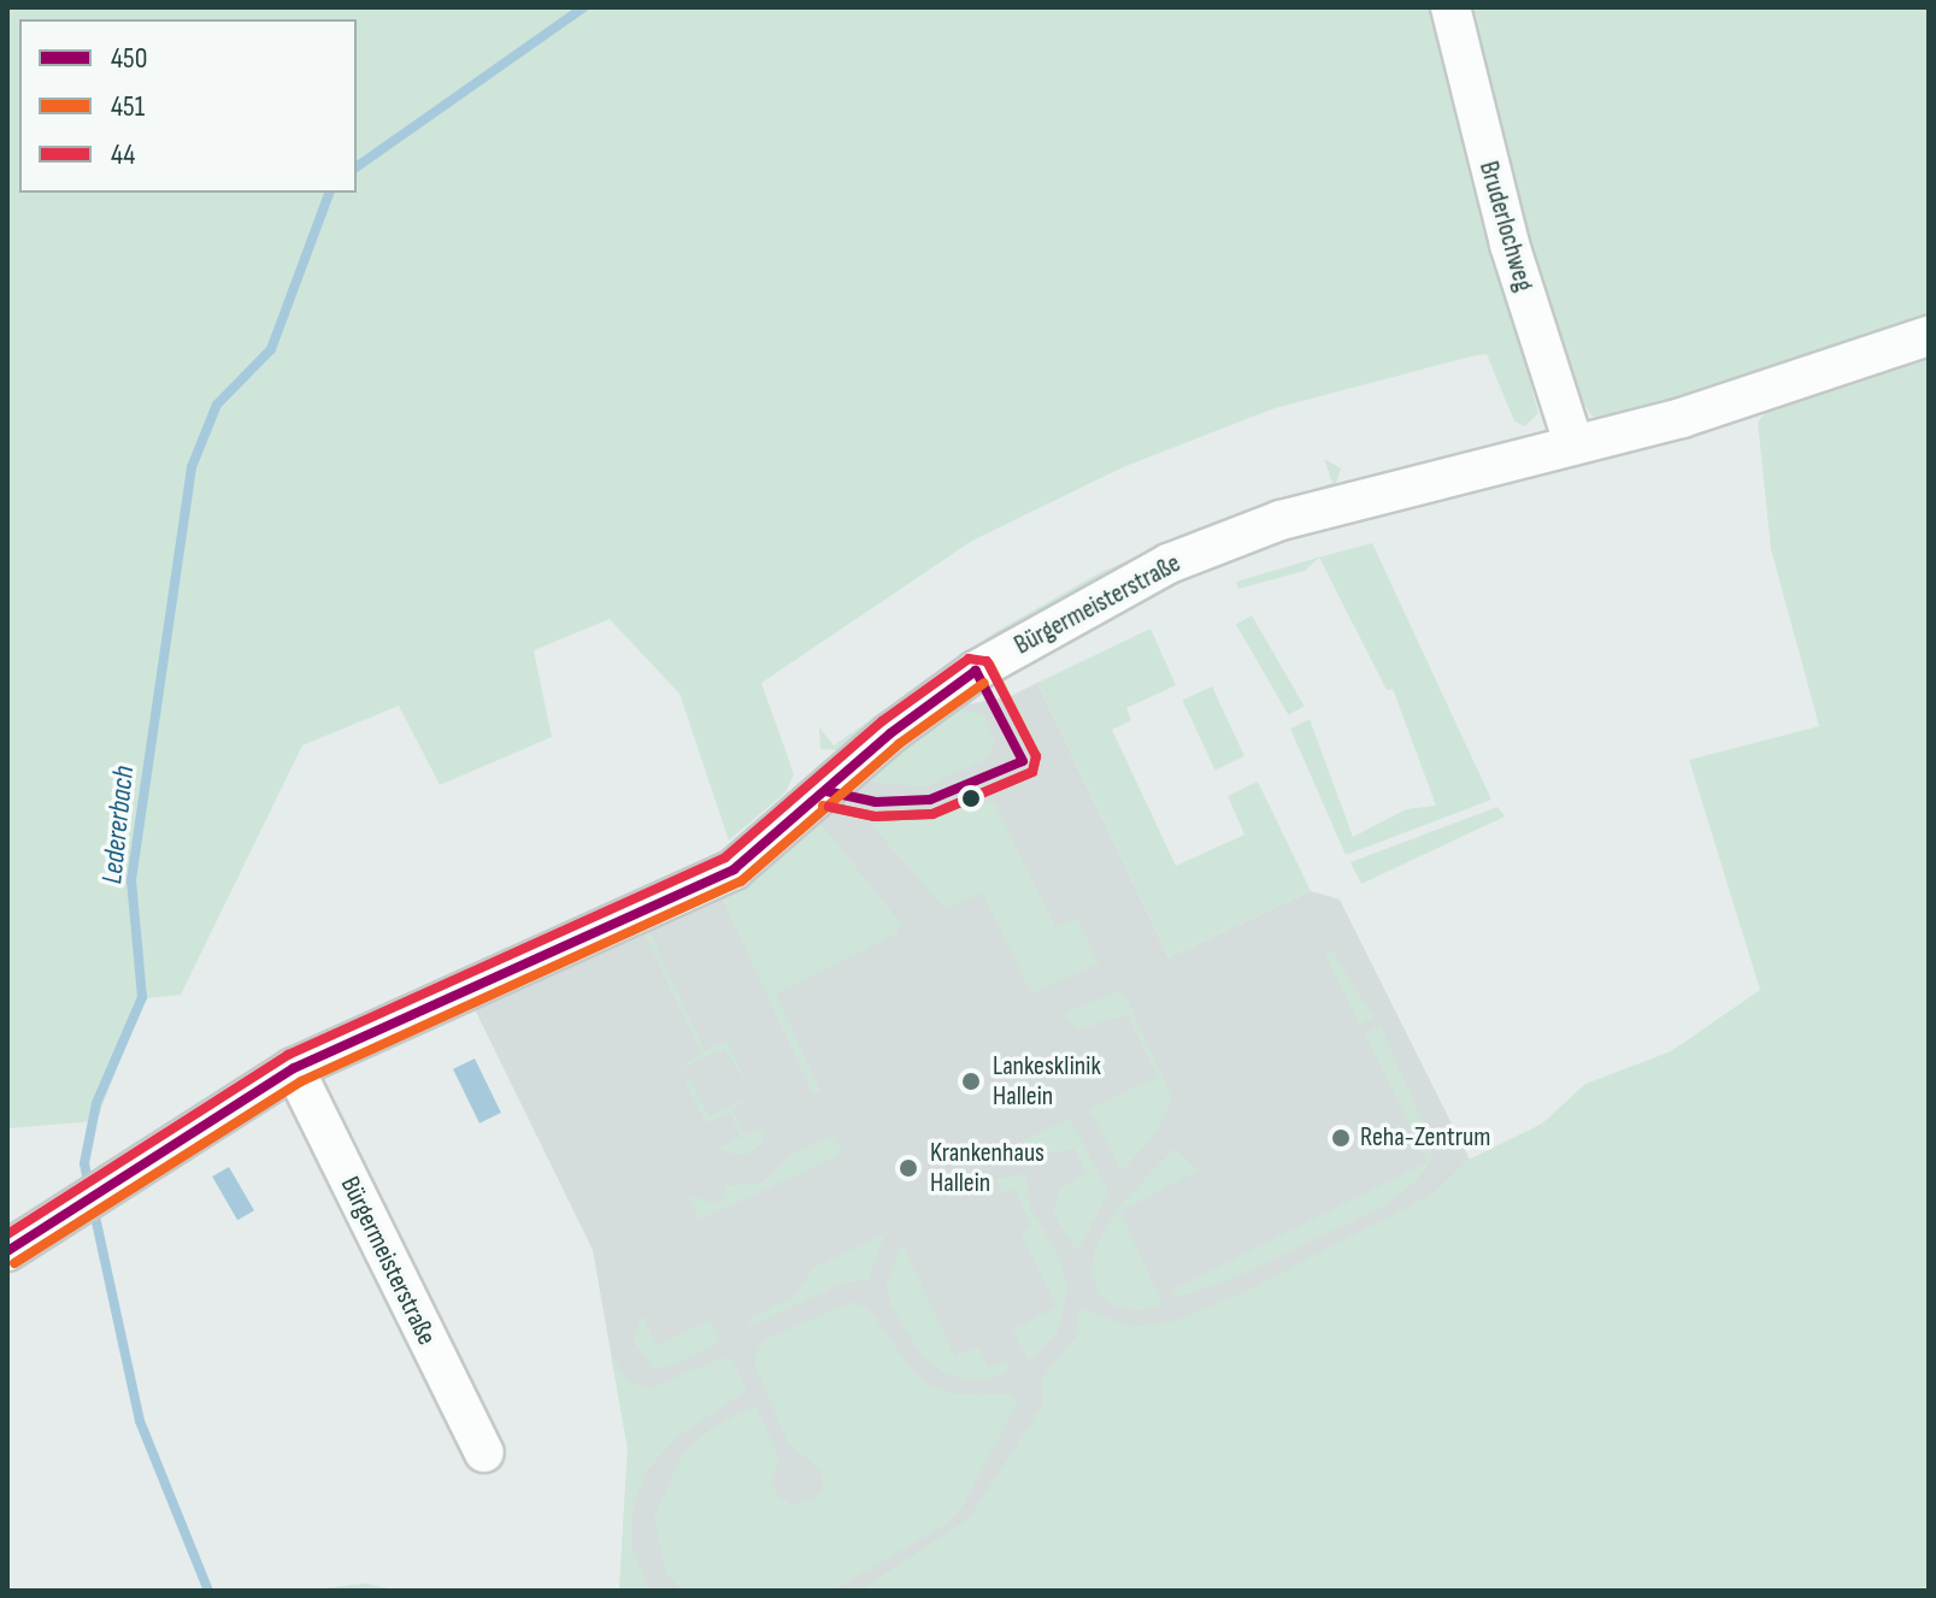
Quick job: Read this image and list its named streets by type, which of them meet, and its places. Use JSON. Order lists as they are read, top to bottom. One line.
{"streets":{"street":["Bruderlochweg","Bürgermeisterstraße"]},"crossings":[["Bruderlochweg","Bürgermeisterstraße"]],"water":["Ledererbach"],"places":["Lankesklinik Hallein","Reha-Zentrum","Krankenhaus Hallein"],"lines":["transit line 44","transit line 451","transit line 450"],"legend":["450","451","44"]}
